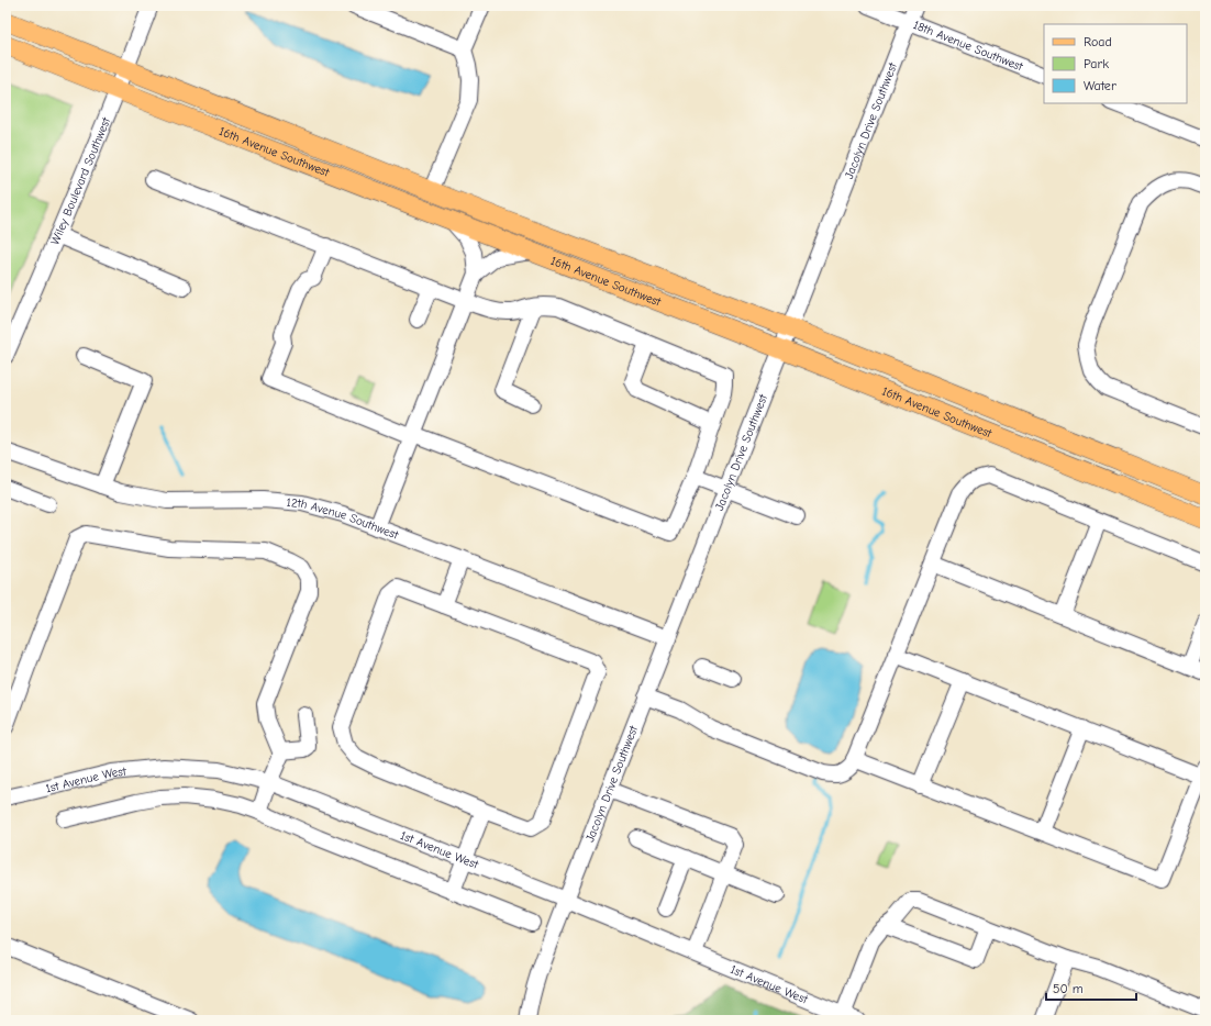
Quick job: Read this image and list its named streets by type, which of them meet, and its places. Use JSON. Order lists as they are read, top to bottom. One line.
{"streets":{"main road":["16th Avenue Southwest"],"street":["18th Avenue Southwest","Jacolyn Drive Southwest","Wiley Boulevard Southwest","12th Avenue Southwest","1st Avenue West"]},"crossings":[["18th Avenue Southwest","Jacolyn Drive Southwest"],["Jacolyn Drive Southwest","16th Avenue Southwest"],["Jacolyn Drive Southwest","12th Avenue Southwest"],["Jacolyn Drive Southwest","1st Avenue West"],["16th Avenue Southwest","Wiley Boulevard Southwest"]],"legend":["Road","Park","Water"],"scale_bar":"50 m"}
